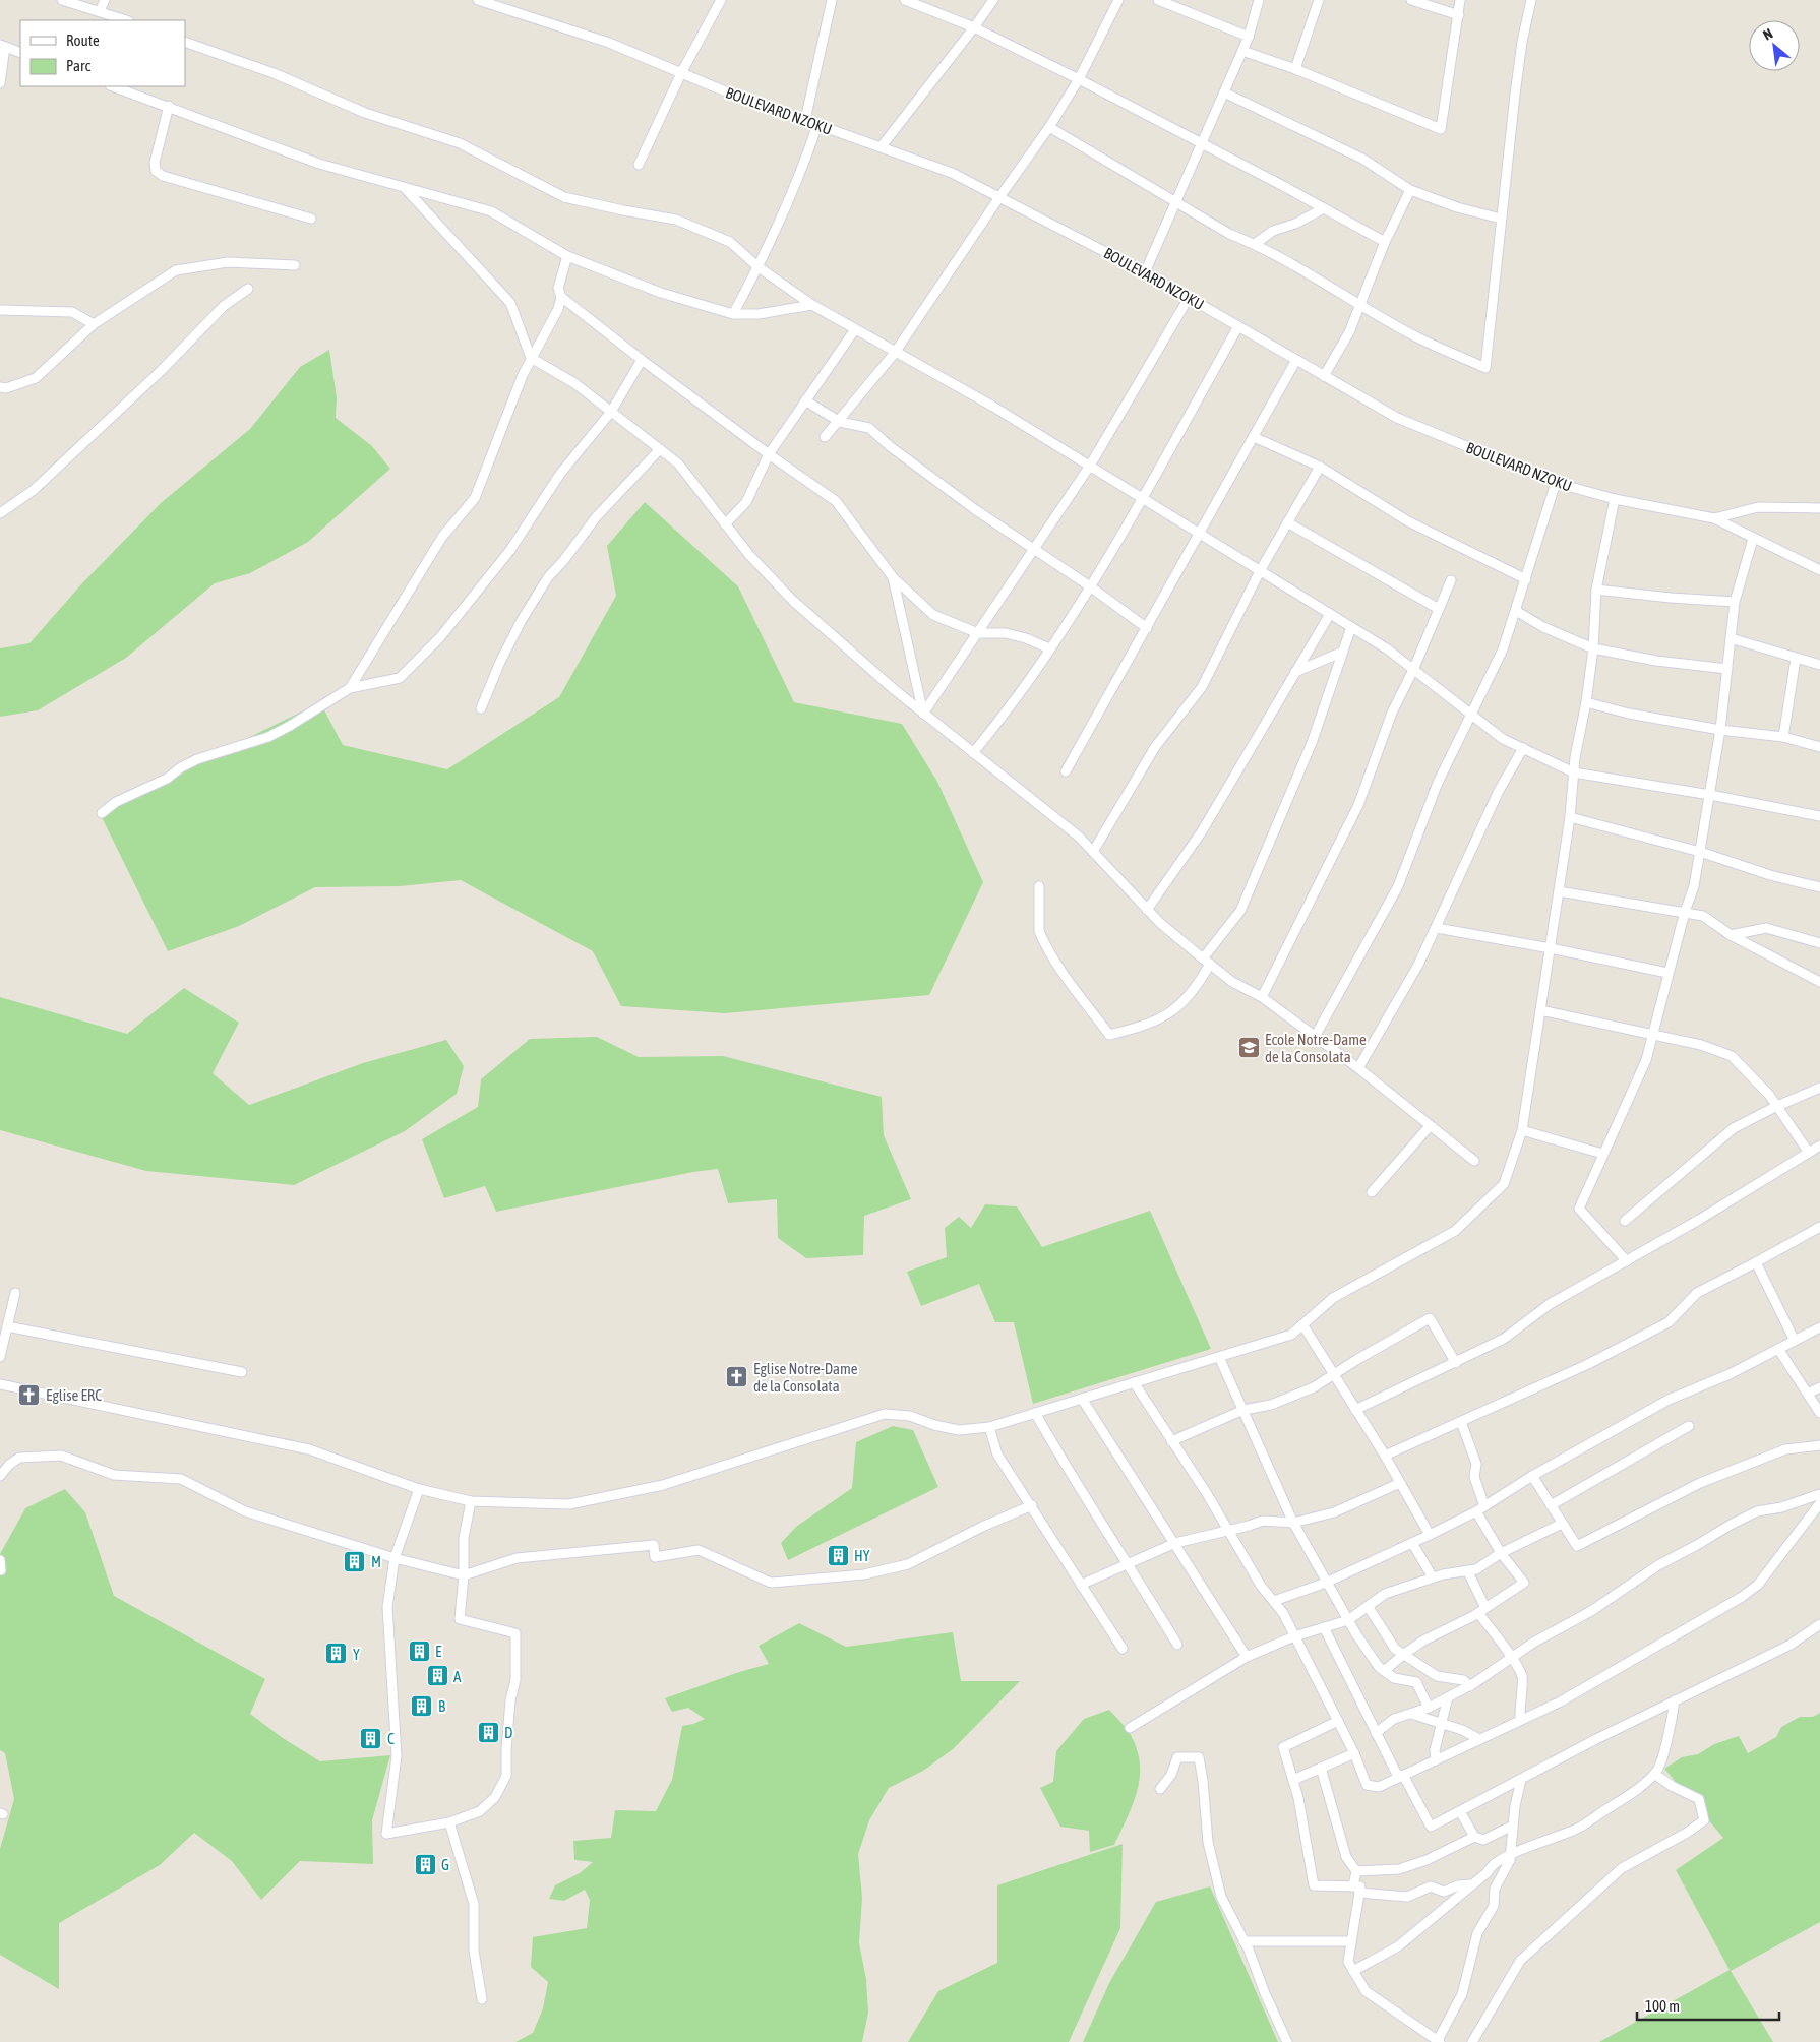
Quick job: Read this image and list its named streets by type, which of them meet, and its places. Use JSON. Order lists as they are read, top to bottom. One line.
{"streets":{"street":["BOULEVARD NZOKU"]},"places":{"school or university":["Ecole Notre-Dame de la Consolata"],"church":["Eglise Notre-Dame de la Consolata","Eglise ERC"],"building":["HY","M","E","Y","A","B","D","C","G"]},"legend":["Route","Parc"],"scale_bar":"100 m","north":"top left"}
